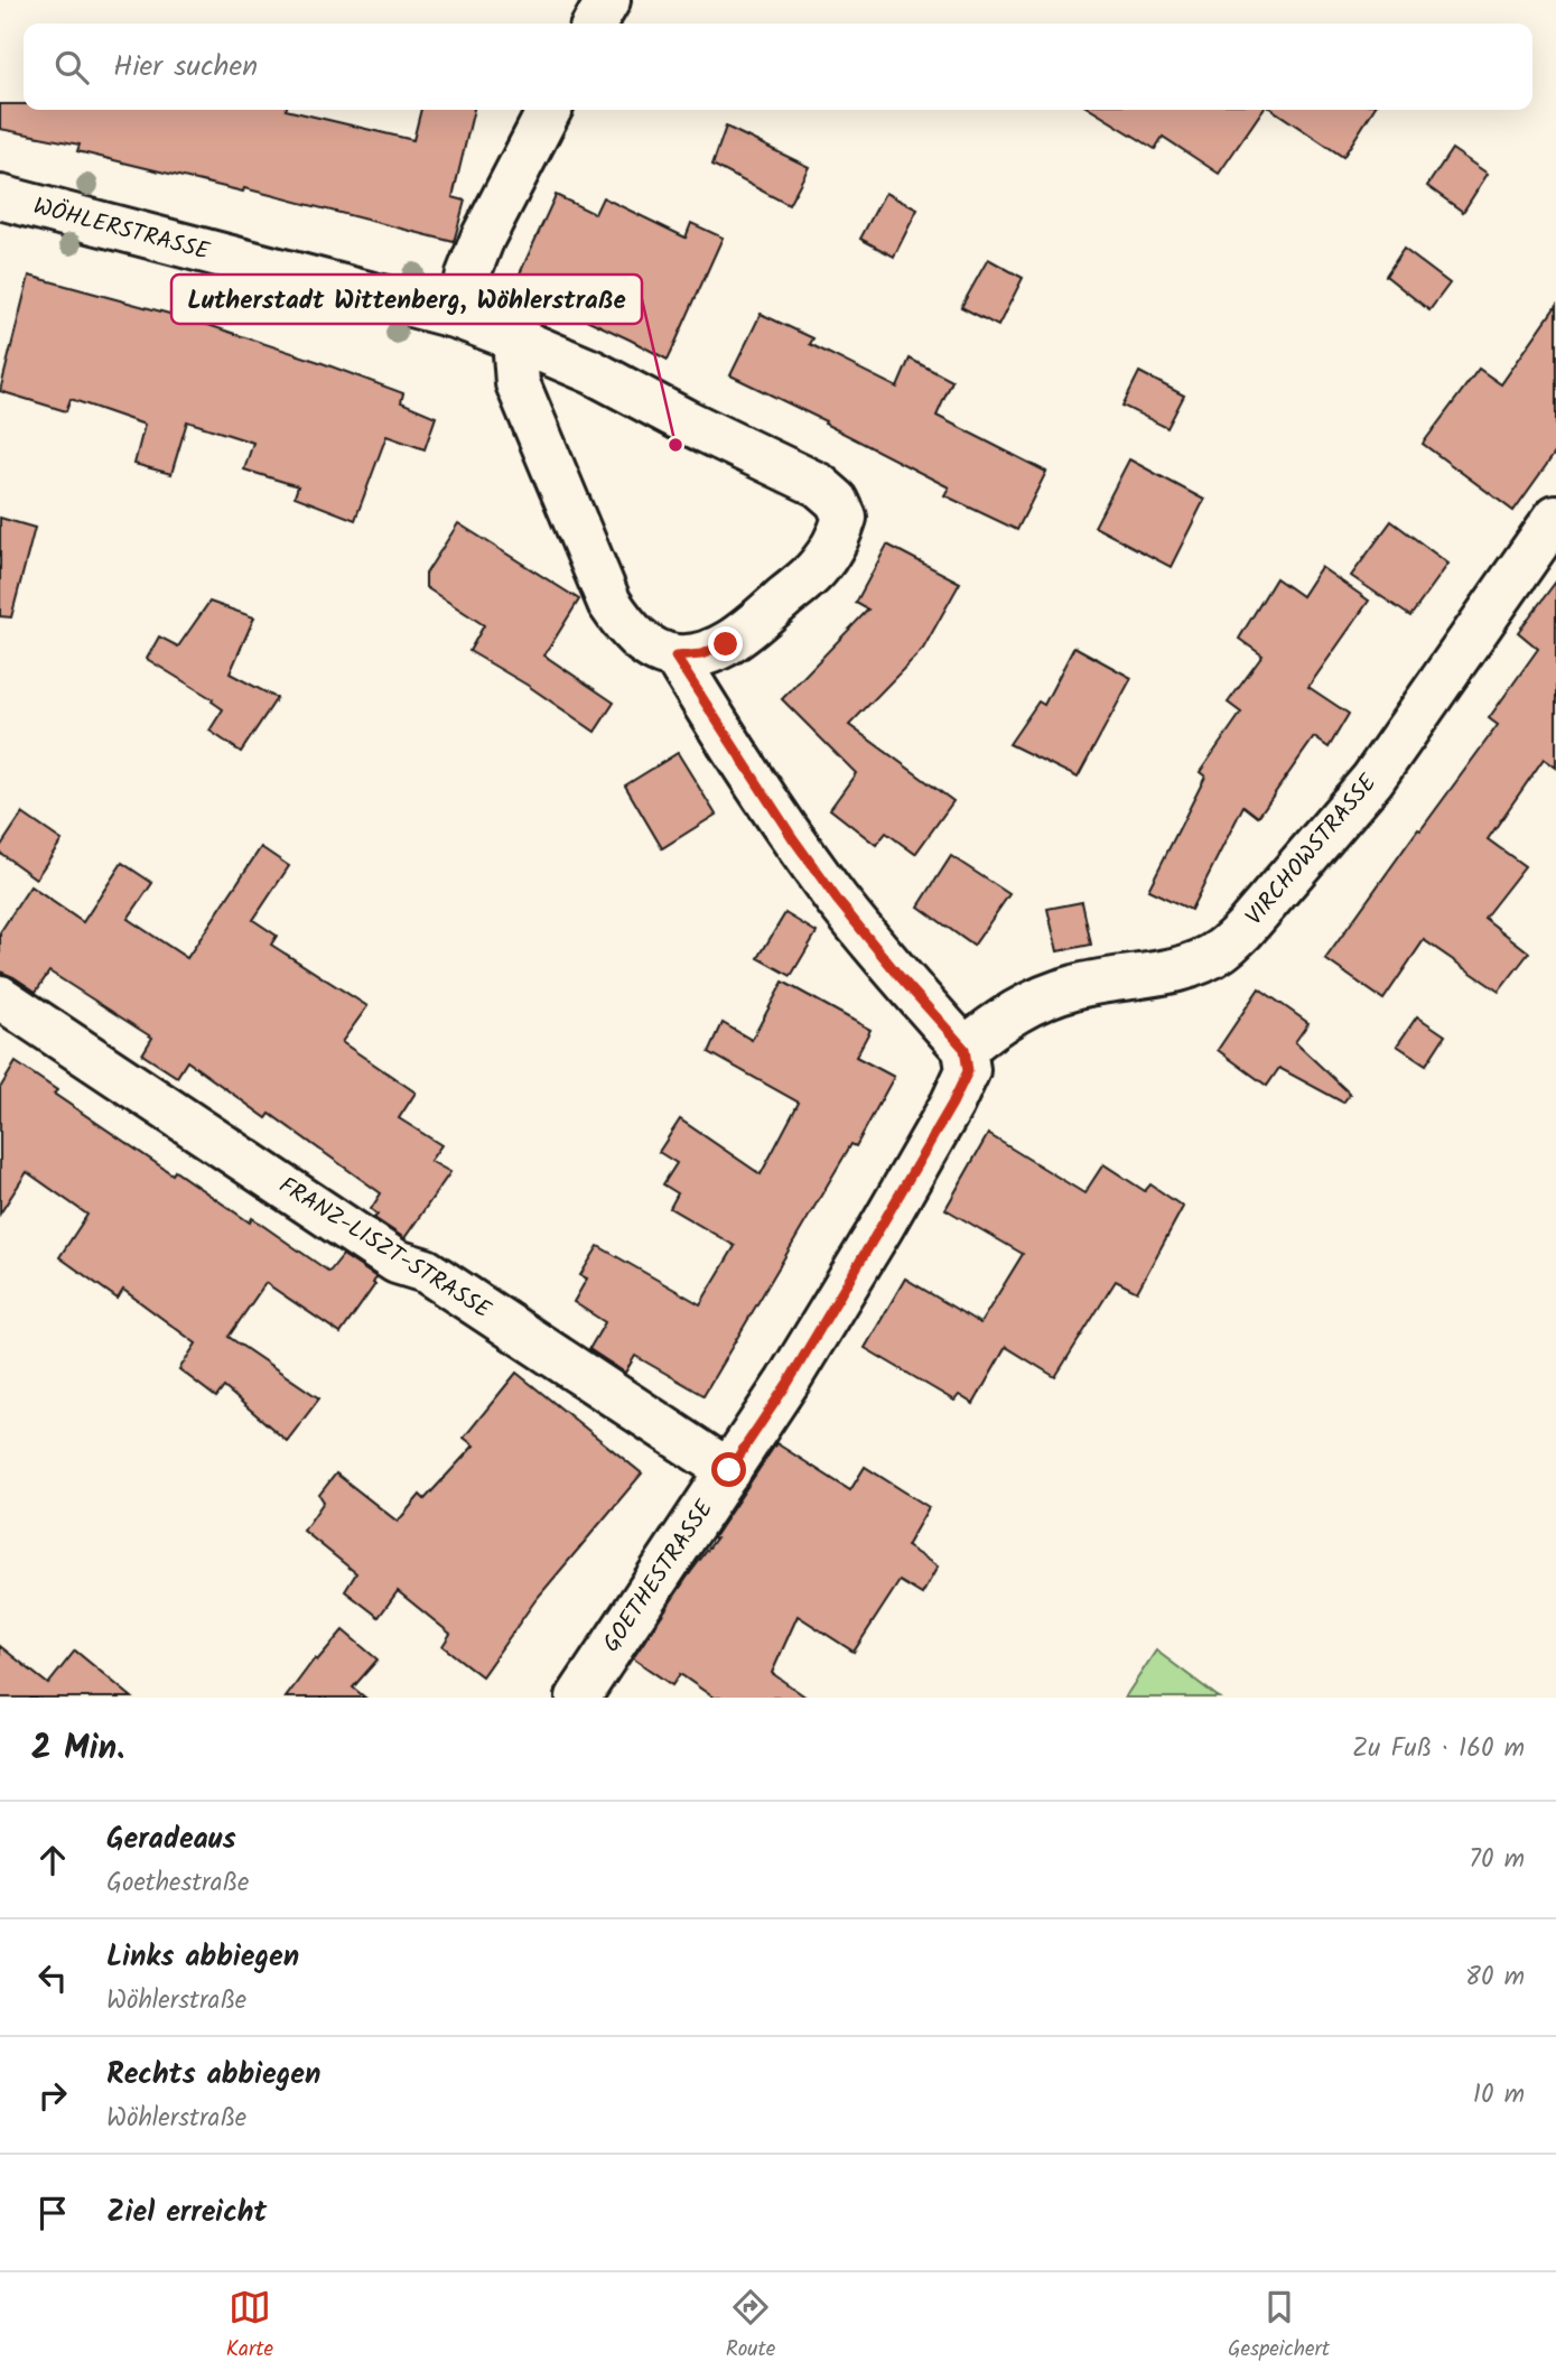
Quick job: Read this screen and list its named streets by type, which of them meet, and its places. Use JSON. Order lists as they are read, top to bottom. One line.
{"streets":{"street":["WÖHLERSTRASSE","VIRCHOWSTRASSE","FRANZ-LISZT-STRASSE","GOETHESTRASSE"]},"crossings":[["VIRCHOWSTRASSE","GOETHESTRASSE"],["FRANZ-LISZT-STRASSE","GOETHESTRASSE"]],"places":["Lutherstadt Wittenberg, Wöhlerstraße"],"page":{"search":"Hier suchen","heading":["2 Min.","Zu Fuß · 160 m"],"list":[["Geradeaus","Goethestraße","70 m"],["Links abbiegen","Wöhlerstraße","80 m"],["Rechts abbiegen","Wöhlerstraße","10 m"],"Ziel erreicht"],"nav":["Karte","Route","Gespeichert"]}}
